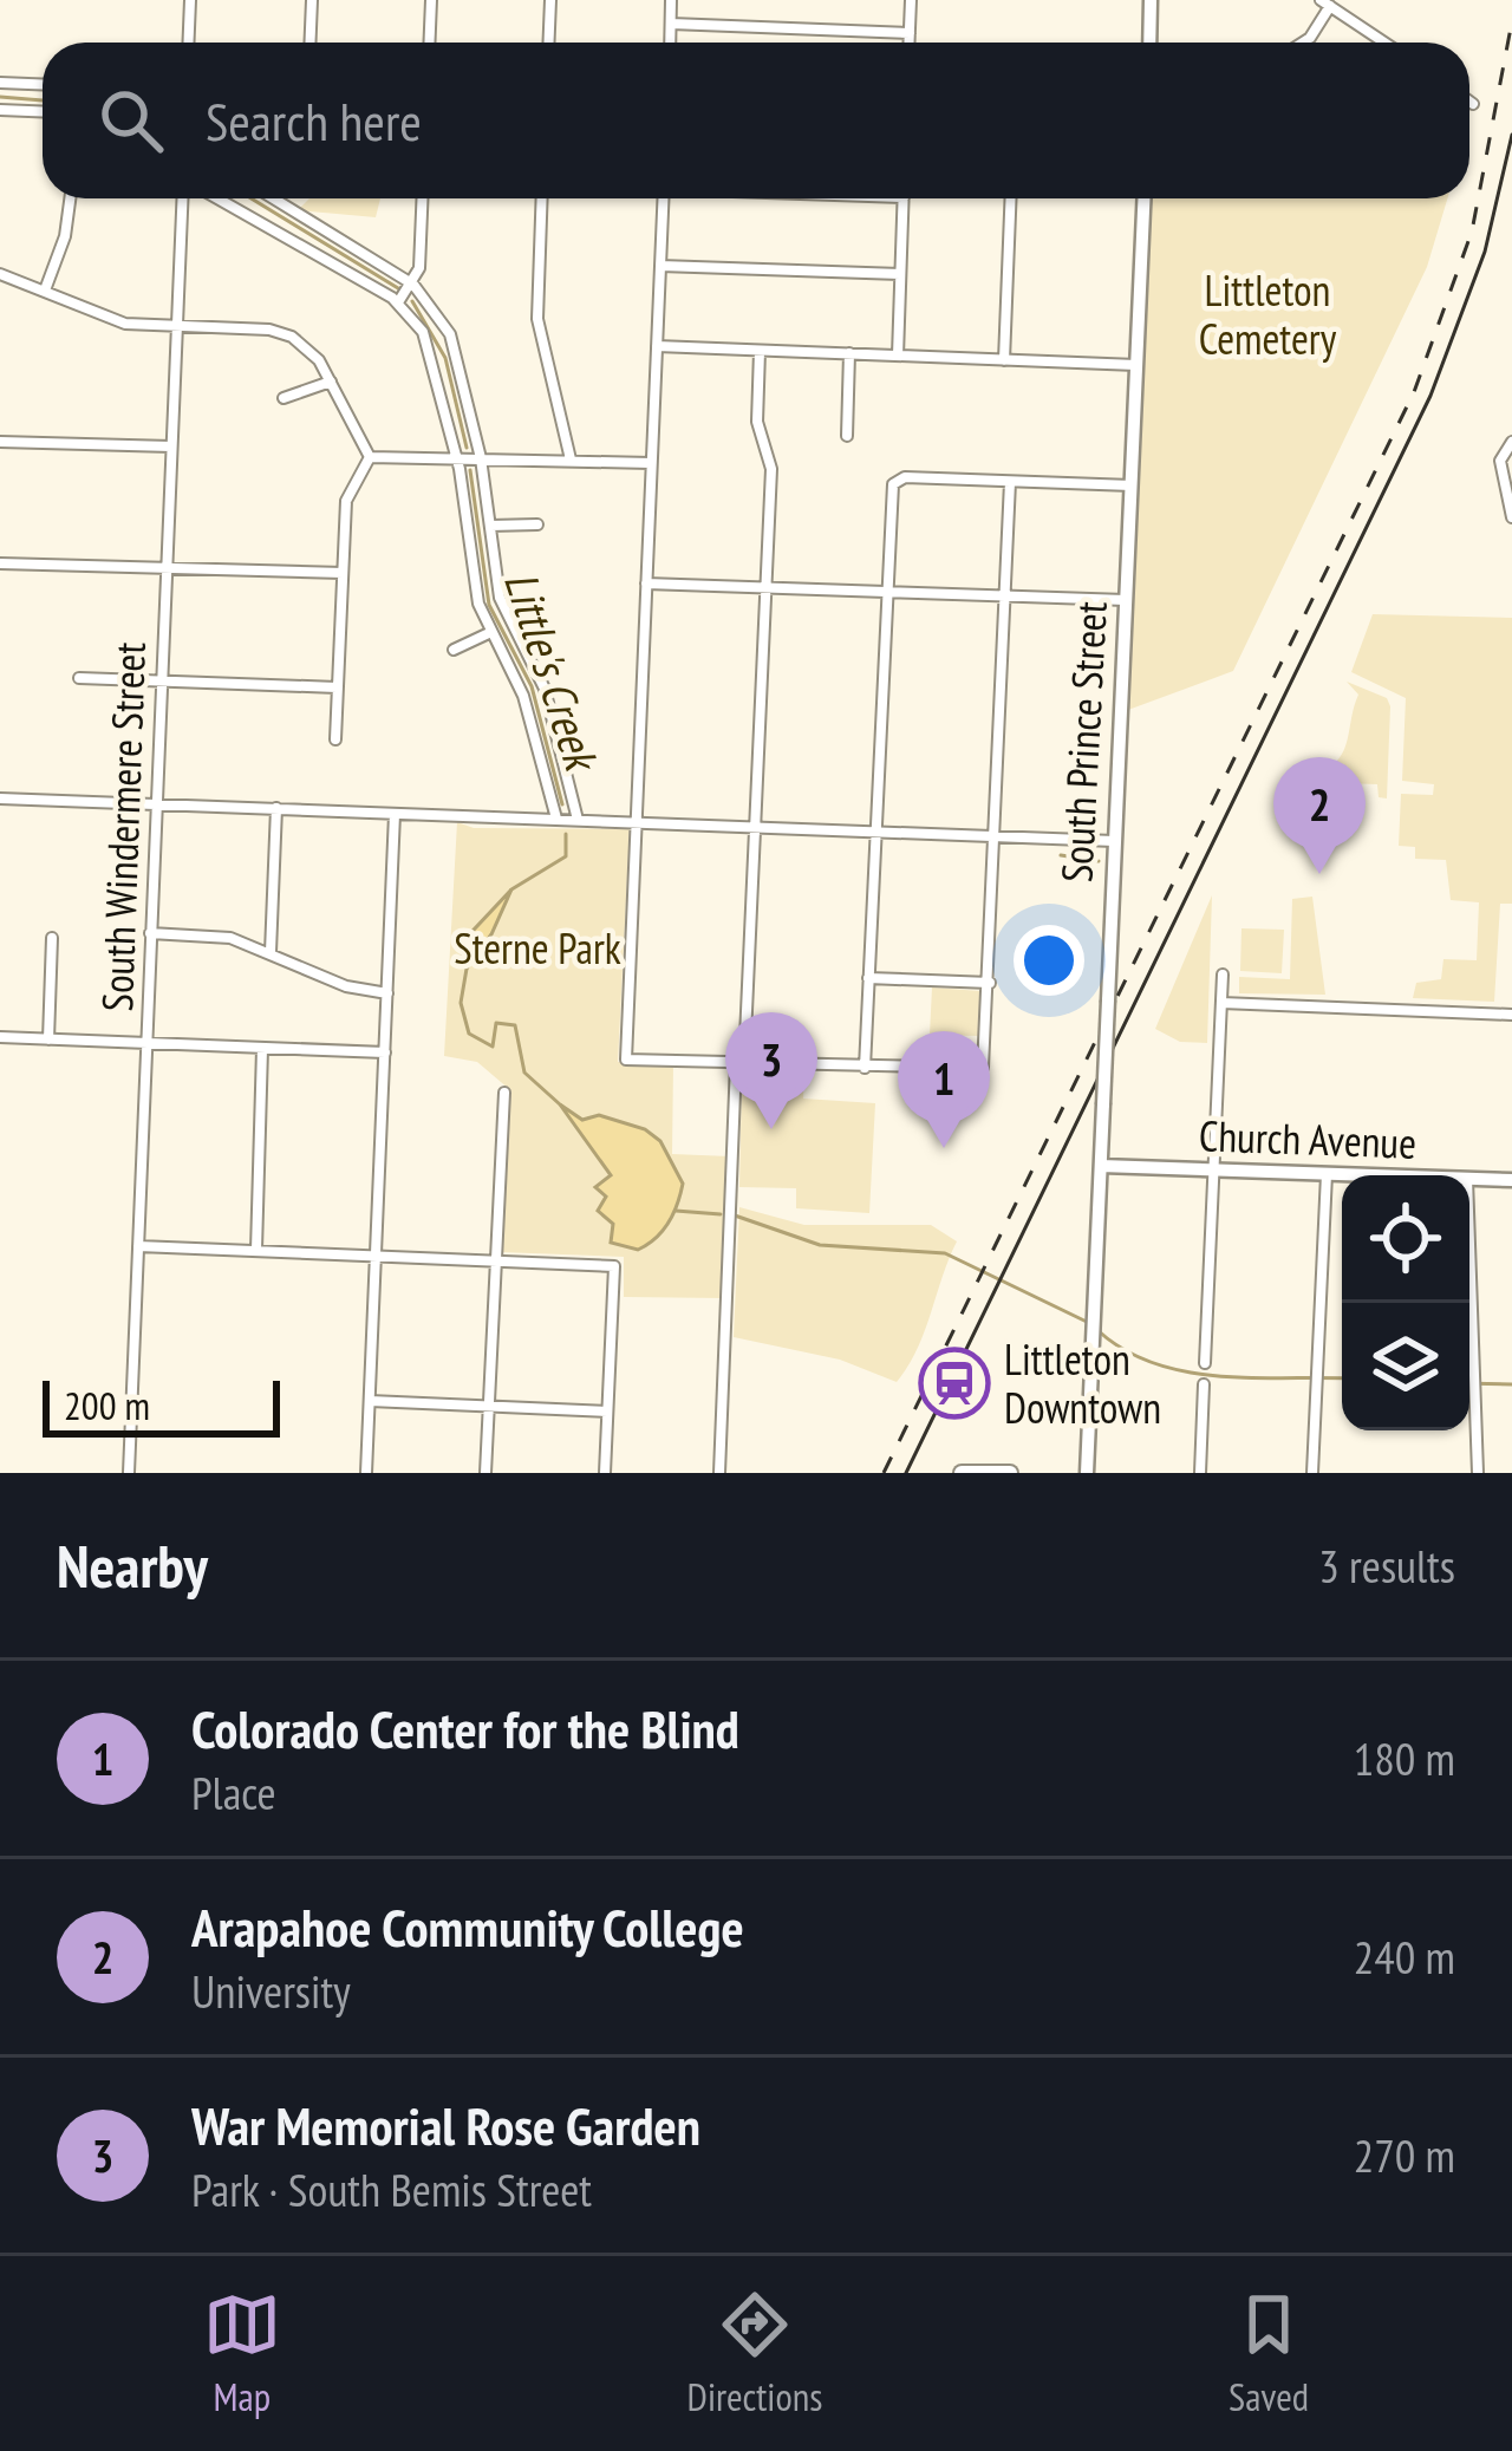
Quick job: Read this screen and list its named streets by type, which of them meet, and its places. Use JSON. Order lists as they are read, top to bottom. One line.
{"streets":{"street":["South Prince Street","South Windermere Street","Church Avenue"]},"crossings":[["South Prince Street","Church Avenue"]],"water":["Little's Creek"],"parks":["Littleton Cemetery","Sterne Park"],"places":{"station":["Littleton Downtown"]},"scale_bar":"200 m","page":{"search":"Search here","pins":["2","3","1"],"scale":"200 m","heading":["Nearby","3 results"],"list":[{"mark":"1","name":"Colorado Center for the Blind","note":"Place","value":"180 m"},{"mark":"2","name":"Arapahoe Community College","note":"University","value":"240 m"},{"mark":"3","name":"War Memorial Rose Garden","note":"Park · South Bemis Street","value":"270 m"}],"nav":["Map","Directions","Saved"]}}
